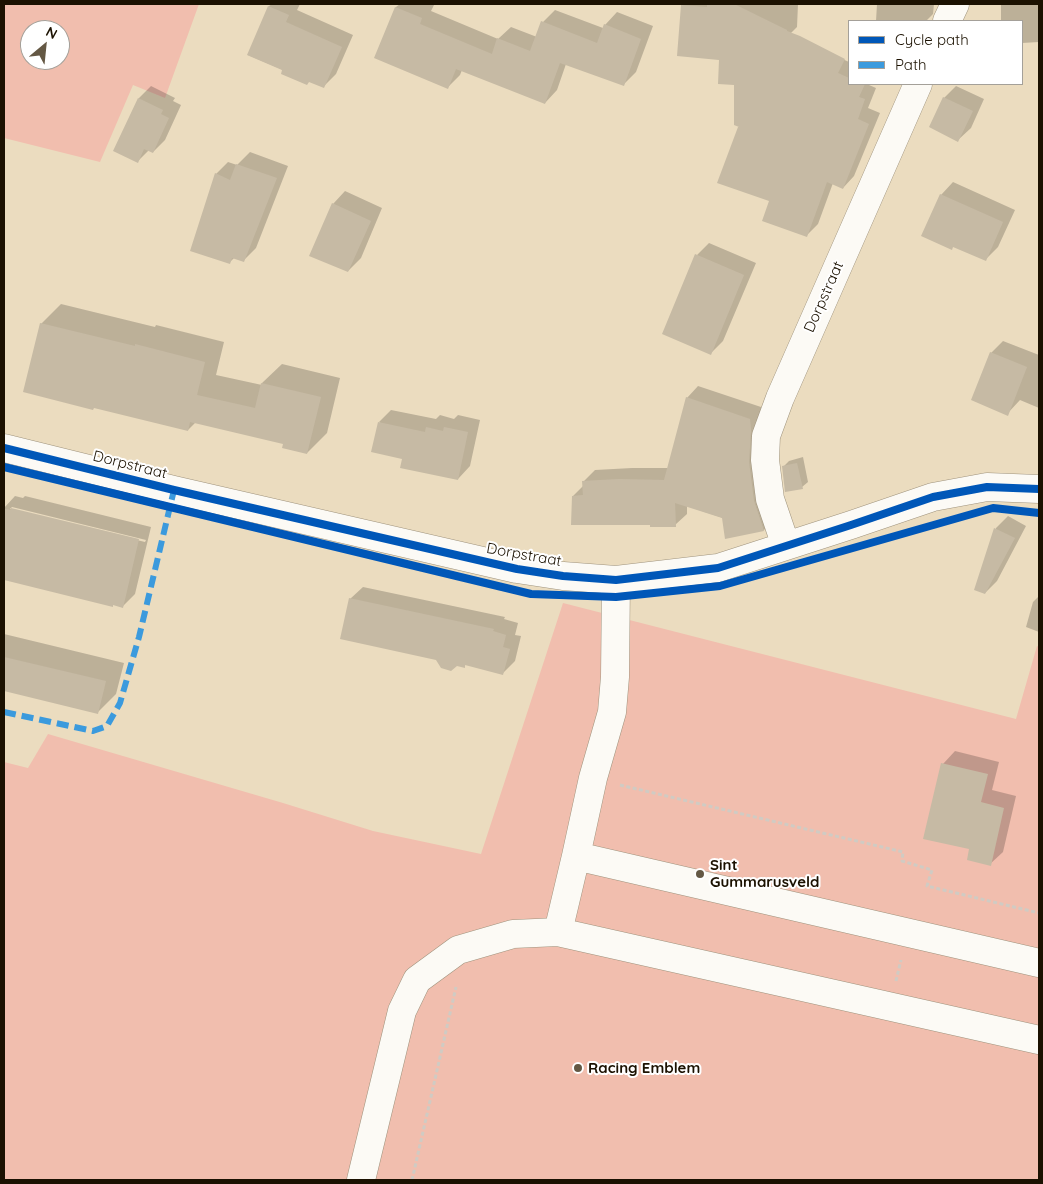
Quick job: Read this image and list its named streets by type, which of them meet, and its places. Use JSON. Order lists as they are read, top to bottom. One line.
{"streets":{"street":["Dorpstraat"]},"places":["Sint Gummarusveld","Racing Emblem"],"legend":["Cycle path","Path"],"north":"top right"}
